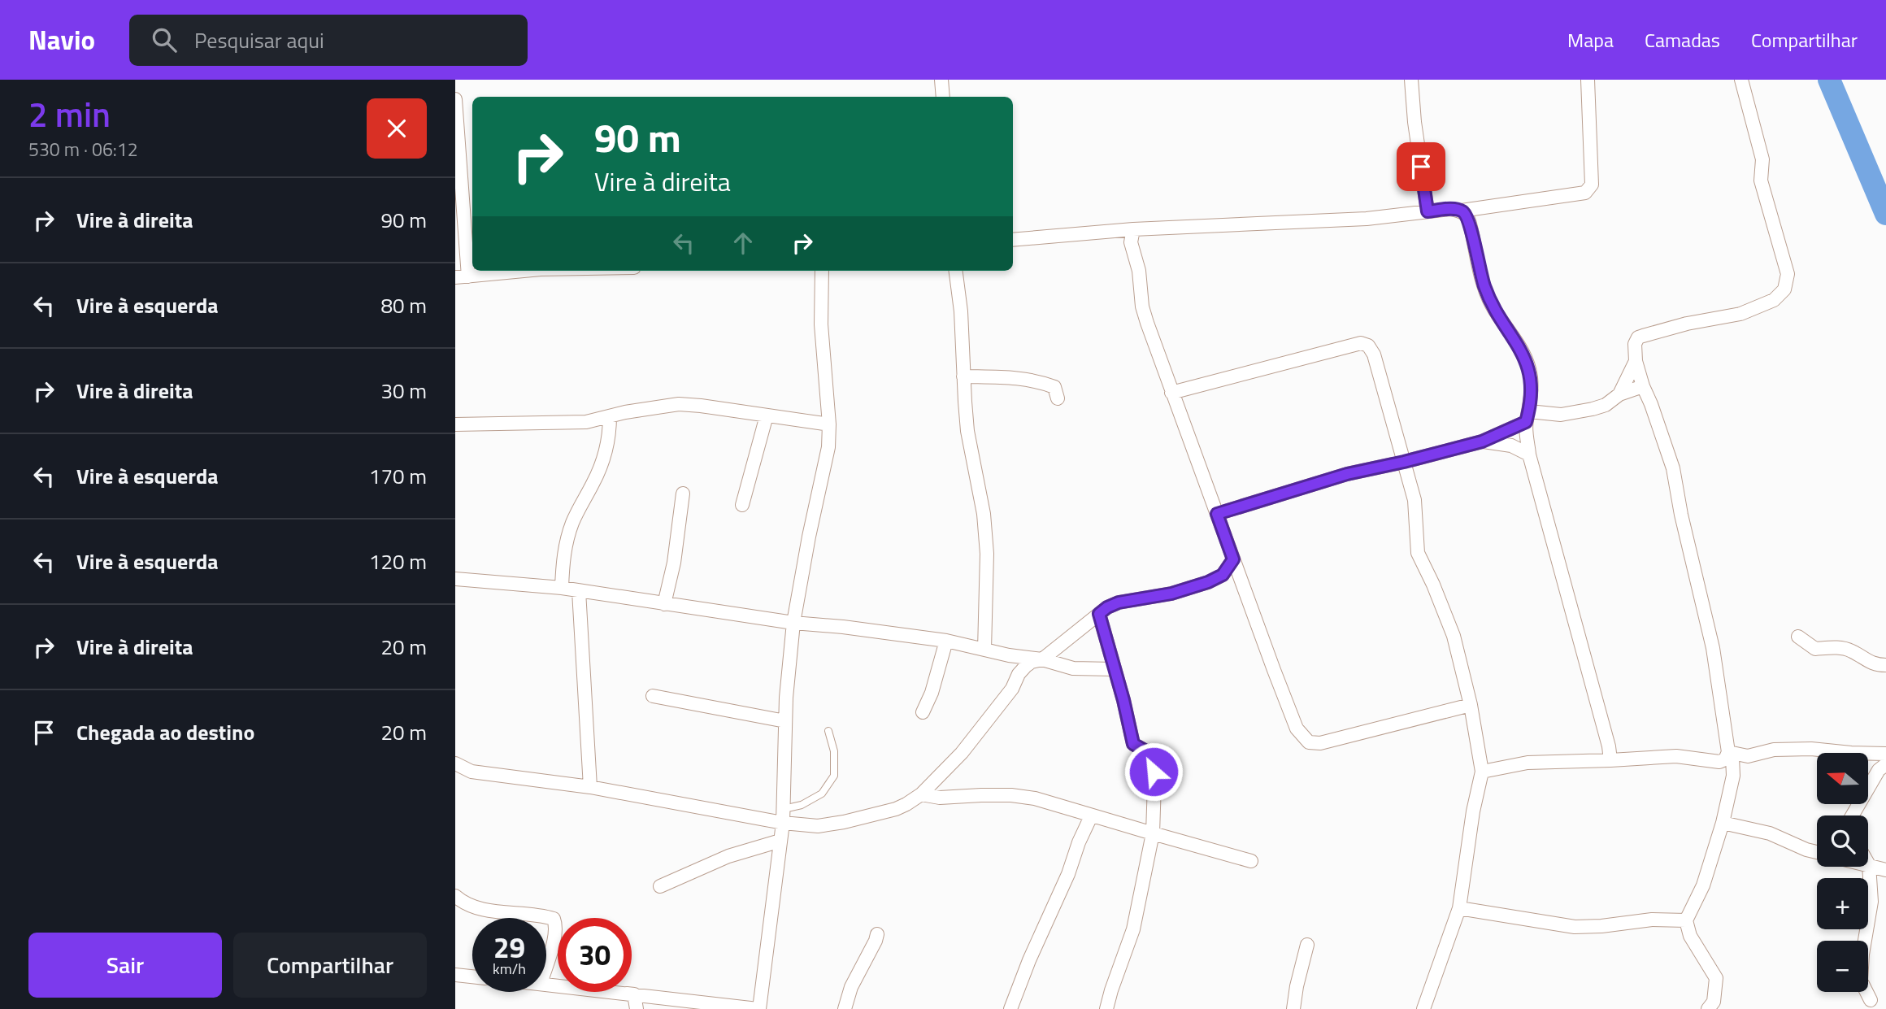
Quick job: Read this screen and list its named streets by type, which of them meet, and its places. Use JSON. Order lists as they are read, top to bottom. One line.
{"north":"left","page":{"header":"Navio","search":"Pesquisar aqui","nav":["Mapa","Camadas","Compartilhar"],"heading":["2 min","530 m · 06:12"],"turn":["90 m","Vire à direita"],"list":[{"name":"Vire à direita","value":"90 m"},{"name":"Vire à esquerda","value":"80 m"},{"name":"Vire à direita","value":"30 m"},{"name":"Vire à esquerda","value":"170 m"},{"name":"Vire à esquerda","value":"120 m"},{"name":"Vire à direita","value":"20 m"},{"name":"Chegada ao destino","value":"20 m"}],"map_buttons":["+","−"],"speed":"29 km/h","limit":"30","buttons":["Sair","Compartilhar"]}}
